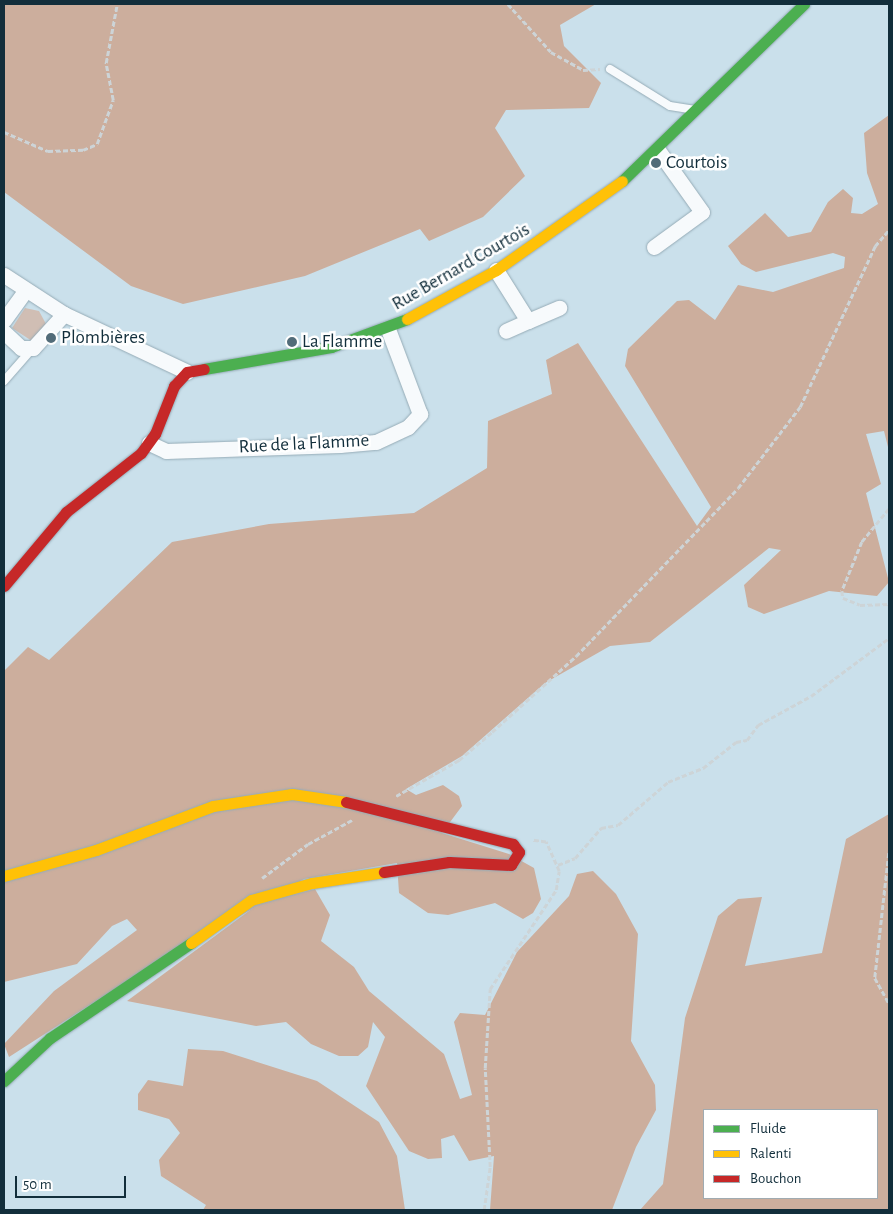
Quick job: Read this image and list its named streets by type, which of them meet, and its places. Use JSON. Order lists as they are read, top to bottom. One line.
{"streets":{"street":["Rue Bernard Courtois","Rue de la Flamme"]},"crossings":[["Rue Bernard Courtois","Rue de la Flamme"]],"places":["Courtois","Plombières","La Flamme"],"legend":["Fluide","Ralenti","Bouchon"],"scale_bar":"50 m"}
